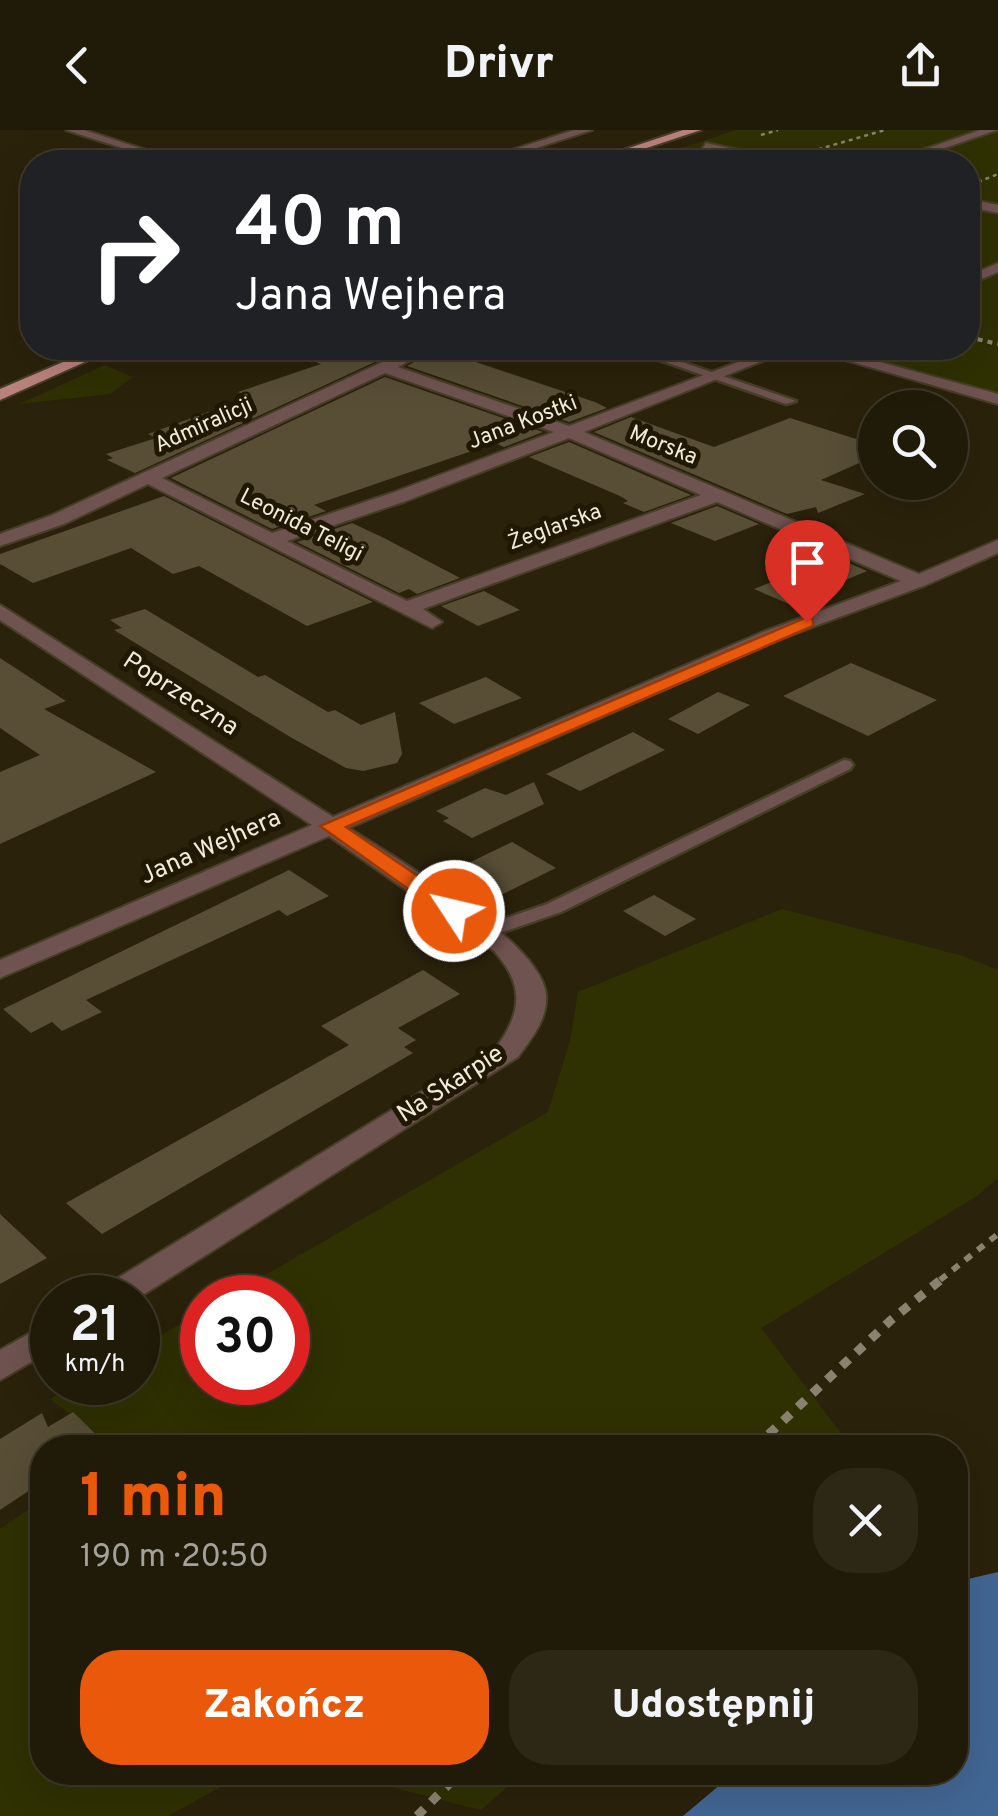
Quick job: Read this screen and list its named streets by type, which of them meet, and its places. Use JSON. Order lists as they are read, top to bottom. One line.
{"streets":{"street":["Jana Kostki","Admiralicji","Morska","Leonida Teligi","Żeglarska","Poprzeczna","Jana Wejhera","Na Skarpie"]},"crossings":[["Jana Kostki","Morska"],["Jana Kostki","Leonida Teligi"],["Admiralicji","Morska"],["Admiralicji","Leonida Teligi"],["Morska","Żeglarska"],["Morska","Jana Wejhera"],["Leonida Teligi","Żeglarska"],["Poprzeczna","Jana Wejhera"],["Poprzeczna","Na Skarpie"],["Jana Wejhera","Na Skarpie"]],"page":{"header":"Drivr","turn":["40 m","Jana Wejhera"],"speed":"21 km/h","limit":"30","heading":["1 min","190 m · 20:50"],"buttons":["Zakończ","Udostępnij"]}}
